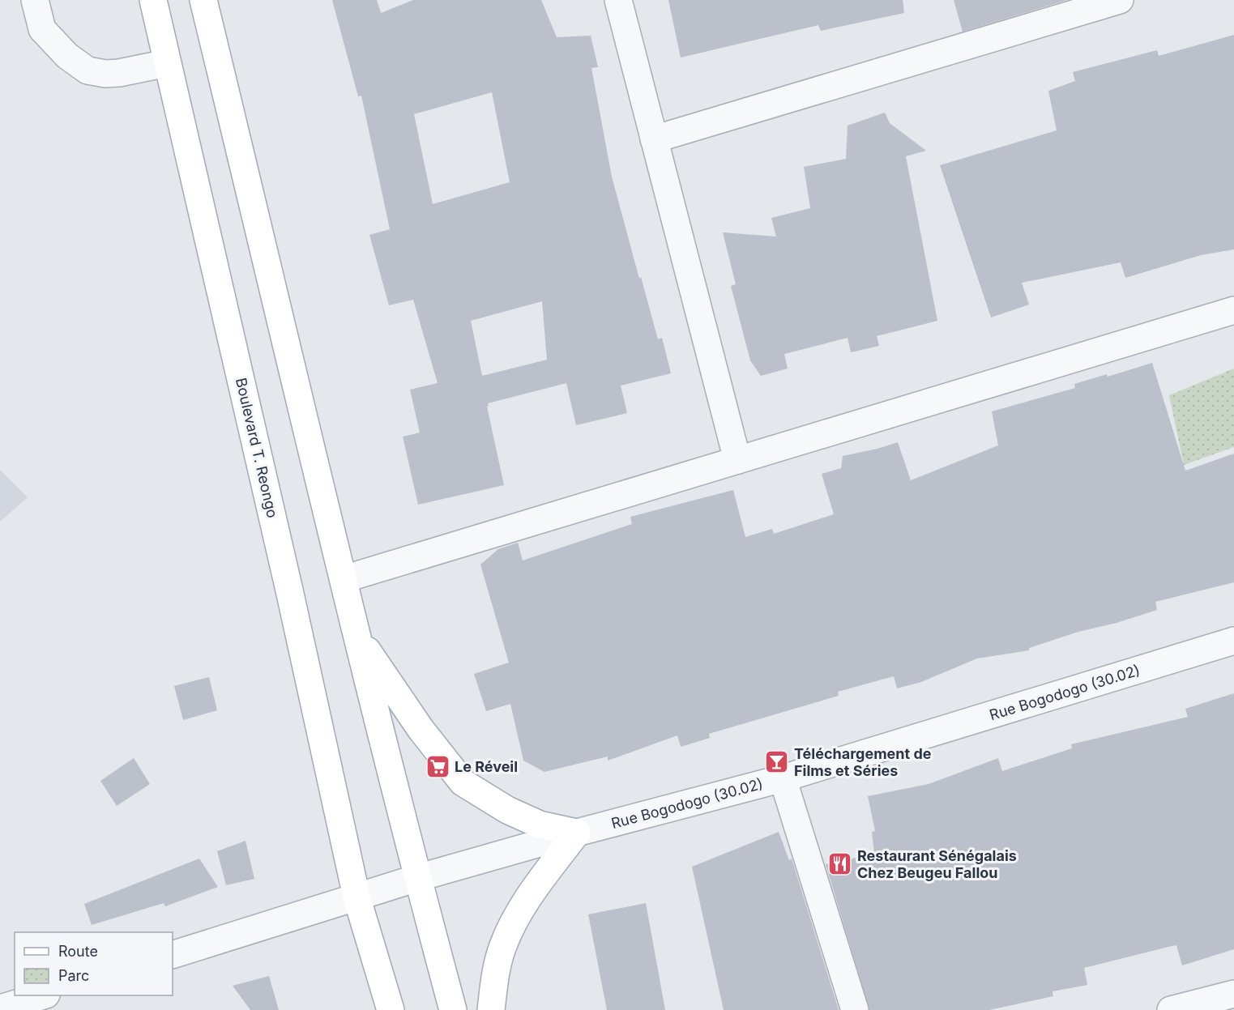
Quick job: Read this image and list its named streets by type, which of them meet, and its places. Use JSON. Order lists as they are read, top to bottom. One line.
{"streets":{"main road":["Boulevard T. Reongo"],"street":["Rue Bogodogo (30.02)"]},"crossings":[["Boulevard T. Reongo","Rue Bogodogo (30.02)"]],"places":{"bar":["Téléchargement de Films et Séries"],"supermarket":["Le Réveil"],"restaurant":["Restaurant Sénégalais Chez Beugeu Fallou"]},"legend":["Route","Parc"]}
